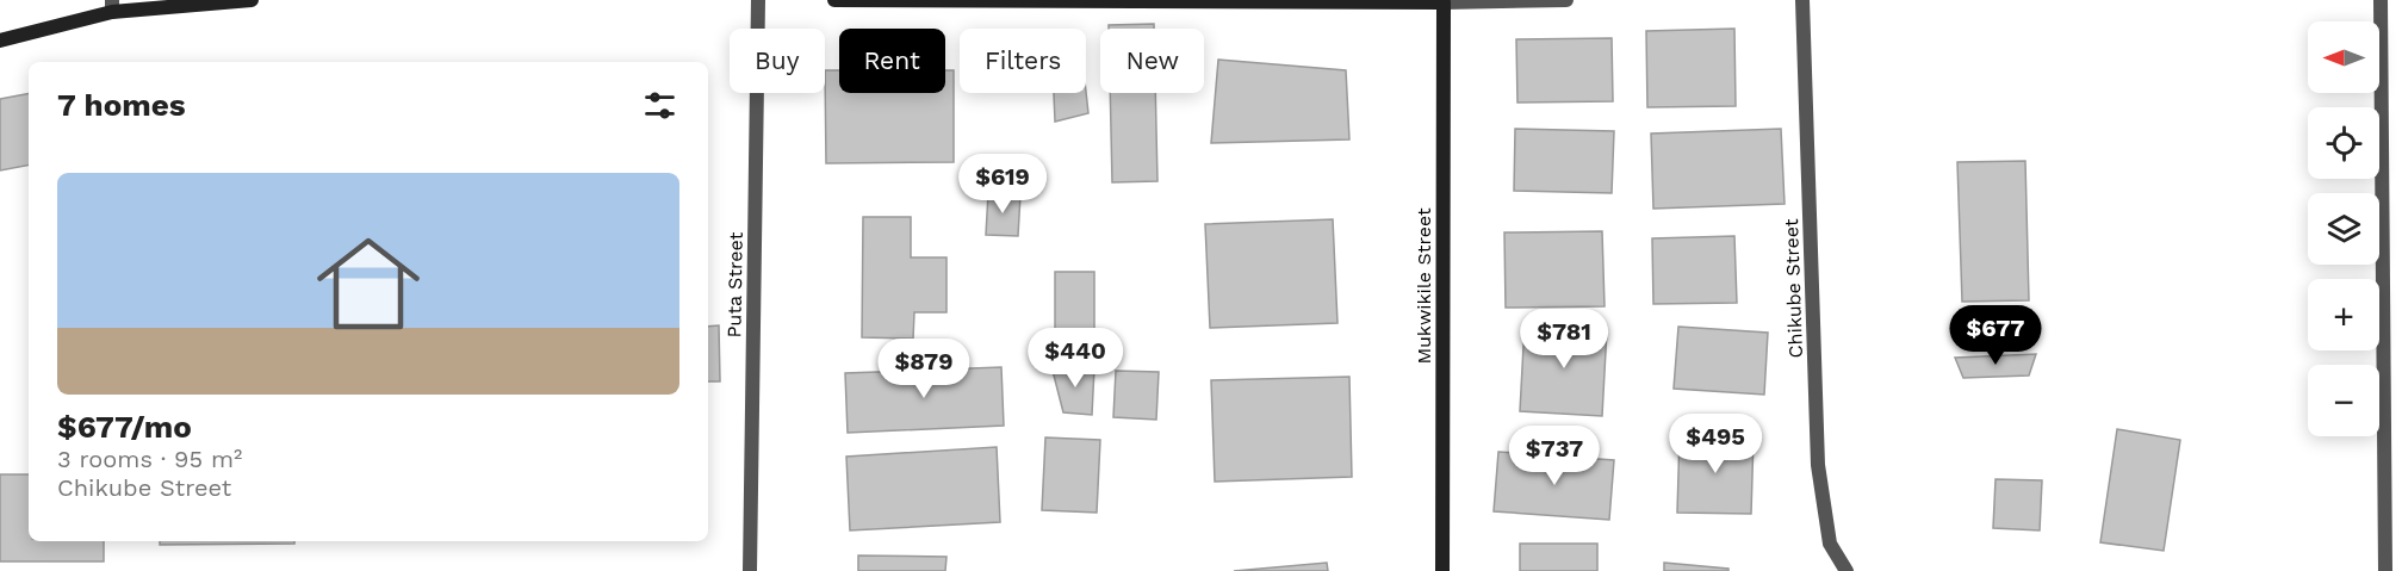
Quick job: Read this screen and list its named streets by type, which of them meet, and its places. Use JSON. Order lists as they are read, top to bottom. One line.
{"streets":{"street":["Puta Street","Mukwikile Street","Chikube Street"]},"north":"left","page":{"map_buttons":["+","−"],"chip":["Buy","Rent","Filters","New"],"heading":"7 homes","list":[{"name":"$677/mo","note":"3 rooms · 95 m² · Chikube Street"}],"price":["$619","$677","$781","$440","$879","$495","$737"]}}
